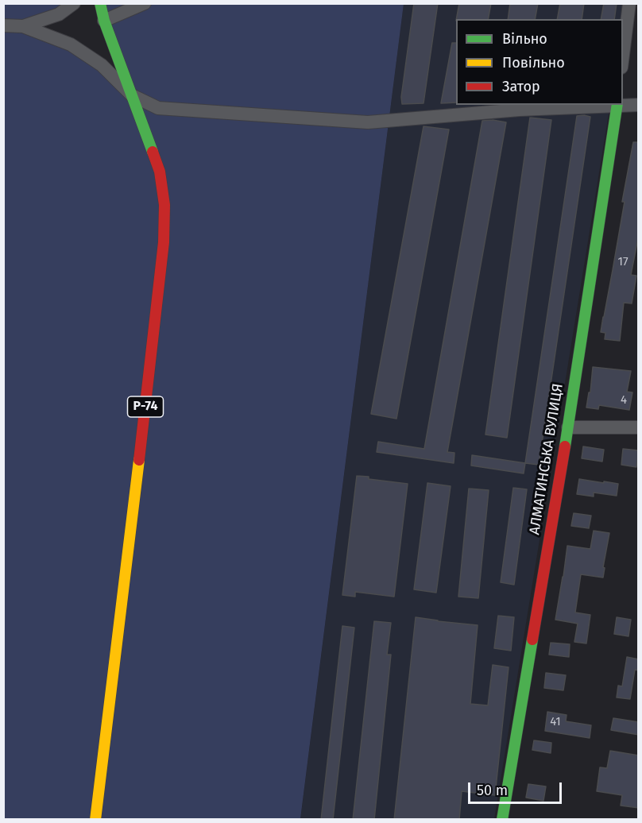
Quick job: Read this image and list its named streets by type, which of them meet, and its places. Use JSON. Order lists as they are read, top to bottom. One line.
{"streets":{"main road":["Р-74","АЛМАТИНСЬКА ВУЛИЦЯ"]},"house_numbers":["17","4","41"],"legend":["Вільно","Повільно","Затор"],"scale_bar":"50 m"}
